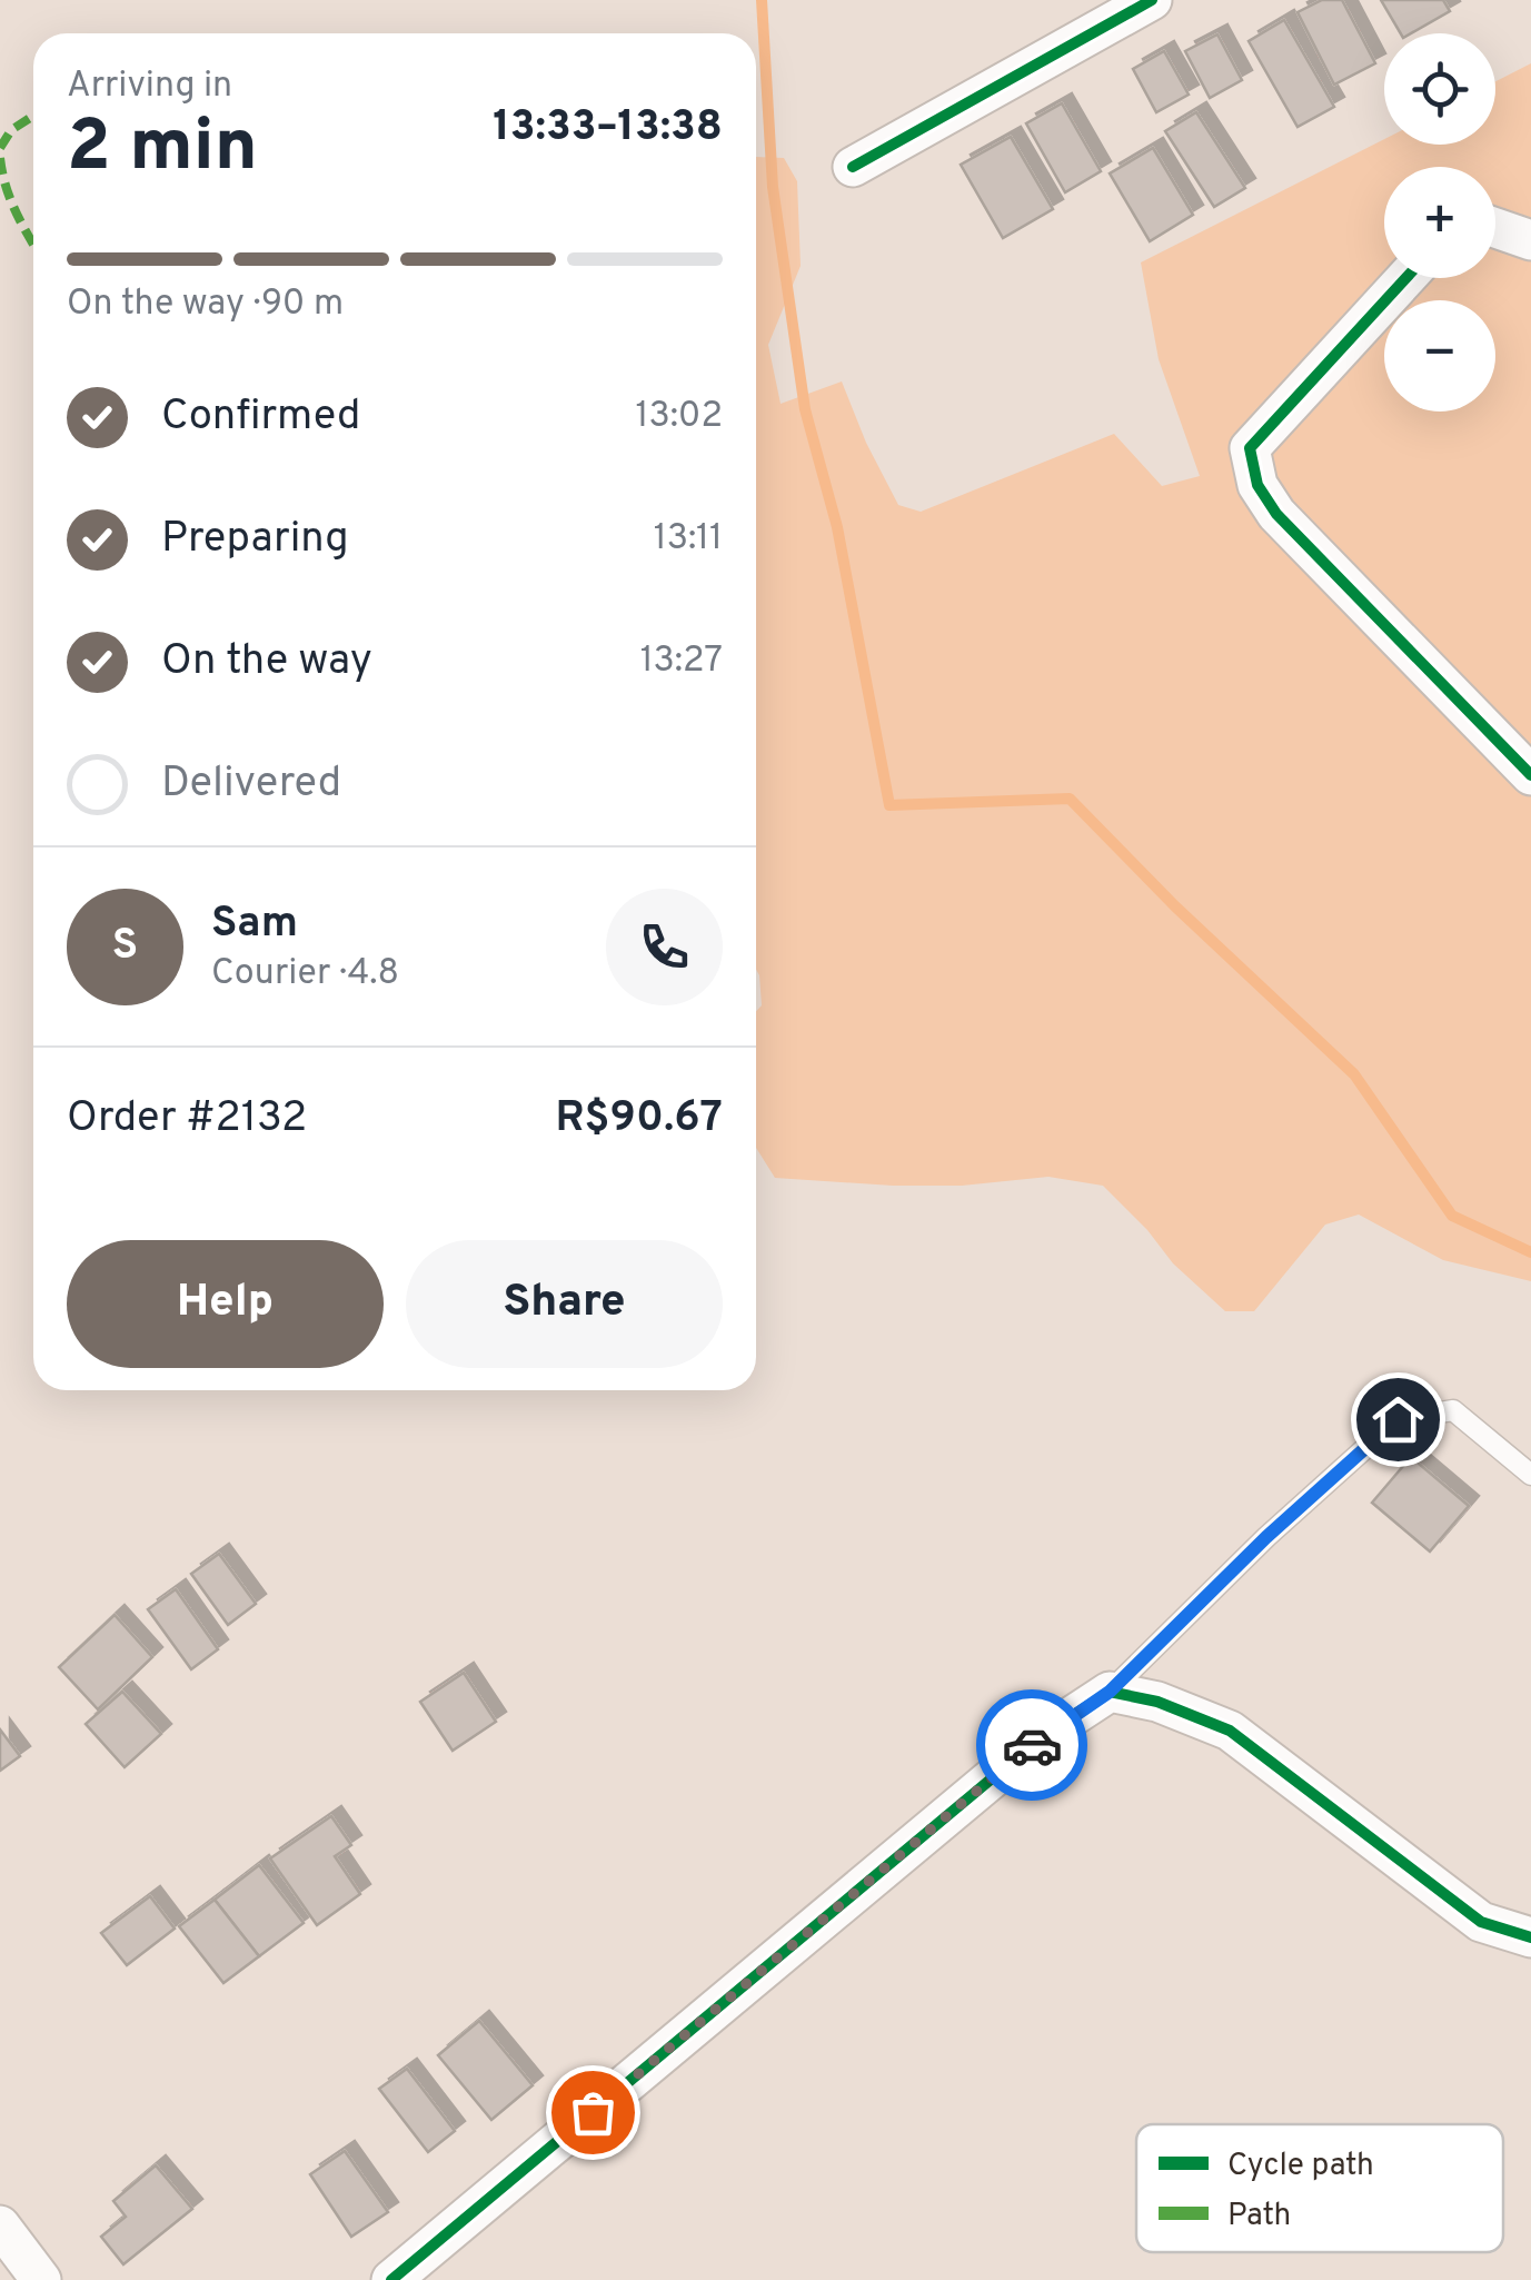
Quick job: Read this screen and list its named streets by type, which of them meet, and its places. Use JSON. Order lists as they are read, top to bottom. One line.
{"legend":["Cycle path","Path"],"page":{"map_buttons":["+","−"],"heading":["2 min","Arriving in","13:33–13:38"],"panel":["Sam","Courier · 4.8","Order #2132","R$90.67"],"bar":"On the way · 90 m","list":[["Confirmed","13:02"],["Preparing","13:11"],["On the way","13:27"],"Delivered"],"round":"S","buttons":["Help","Share"]}}
